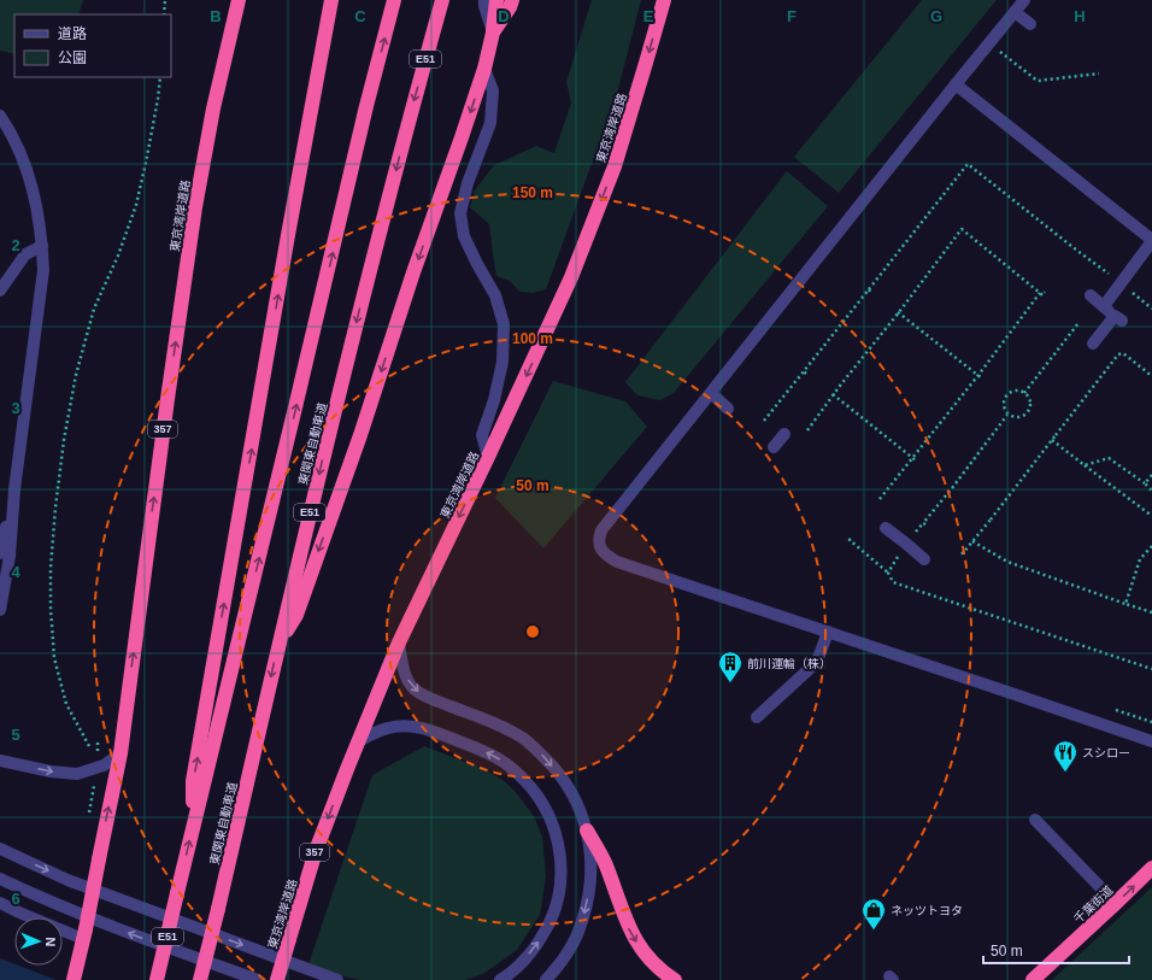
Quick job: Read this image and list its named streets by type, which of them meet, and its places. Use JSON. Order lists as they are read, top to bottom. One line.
{"streets":{"highway":["E51","東京湾岸道路","357","東関東自動車道","千葉街道"]},"places":{"building":["前川運輸（株）"],"restaurant":["スシロー"],"shop":["ネッツトヨタ"]},"legend":["道路","公園"],"scale_bar":"50 m","north":"right","grid":{"columns":["B","C","D","E","F","G","H"],"rows":["2","3","4","5","6"]},"rings":["150 m","100 m","50 m"]}
